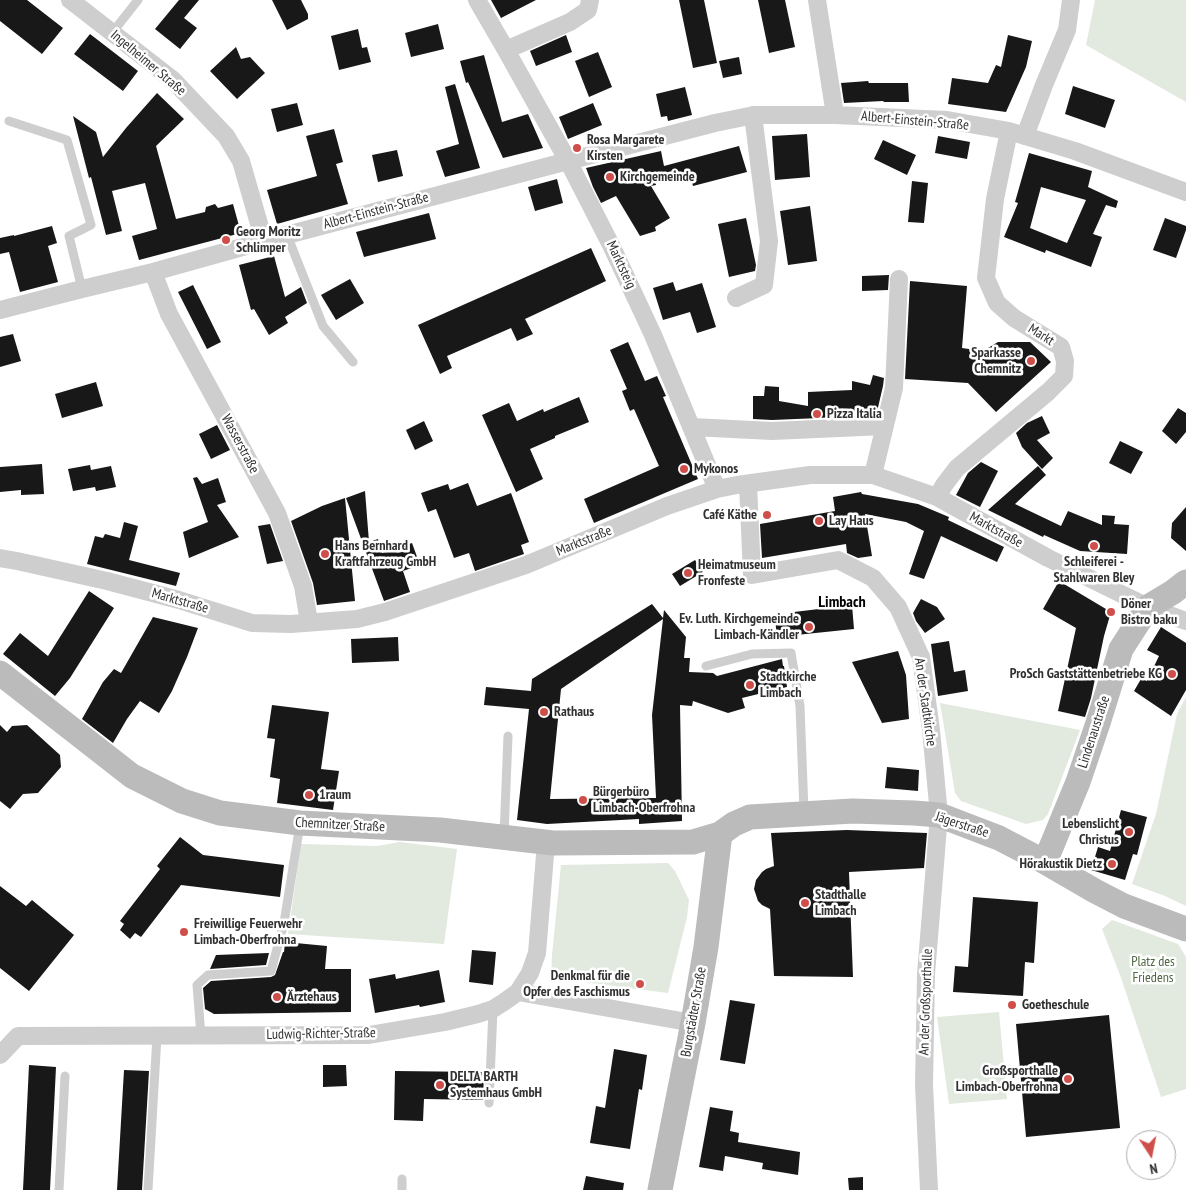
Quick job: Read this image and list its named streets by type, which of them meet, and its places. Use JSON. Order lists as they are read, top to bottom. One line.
{"streets":{"main road":["Lindenaustraße","Chemnitzer Straße","Jägerstraße","Burgstädter Straße"],"street":["Ingelheimer Straße","Albert-Einstein-Straße","Marktsteig","Markt","Wasserstraße","Marktstraße","An der Stadtkirche","An der Großsporthalle","Ludwig-Richter-Straße"]},"crossings":[["Ingelheimer Straße","Albert-Einstein-Straße"],["Albert-Einstein-Straße","Marktsteig"],["Albert-Einstein-Straße","Markt"],["Albert-Einstein-Straße","Wasserstraße"],["Marktsteig","Marktstraße"],["Markt","Marktstraße"],["Wasserstraße","Marktstraße"],["Marktstraße","An der Stadtkirche"],["Marktstraße","Lindenaustraße"],["An der Stadtkirche","Jägerstraße"],["An der Stadtkirche","An der Großsporthalle"],["Lindenaustraße","Jägerstraße"],["Chemnitzer Straße","Jägerstraße"],["Chemnitzer Straße","Burgstädter Straße"],["Chemnitzer Straße","Ludwig-Richter-Straße"],["Jägerstraße","An der Großsporthalle"],["Jägerstraße","Burgstädter Straße"]],"districts":["Limbach"],"parks":["Platz des Friedens"],"places":["Rosa Margarete Kirsten","Kirchgemeinde","Georg Moritz Schlimper","Sparkasse Chemnitz","Pizza Italia","Mykonos","Café Käthe","Lay Haus","Schleiferei - Stahlwaren Bley","Hans Bernhard Kraftfahrzeug GmbH","Heimatmuseum Fronfeste","Döner Bistro baku","Ev. Luth. Kirchgemeinde Limbach-Kändler","ProSch Gaststättenbetriebe KG","Stadtkirche Limbach","Rathaus","1raum","Bürgerbüro Limbach-Oberfrohna","Lebenslicht Christus","Hörakustik Dietz","Stadthalle Limbach","Freiwillige Feuerwehr Limbach-Oberfrohna","Denkmal für die Opfer des Faschismus","Ärztehaus","Goetheschule","Großsporthalle Limbach-Oberfrohna","DELTA BARTH Systemhaus GmbH"],"north":"bottom"}
